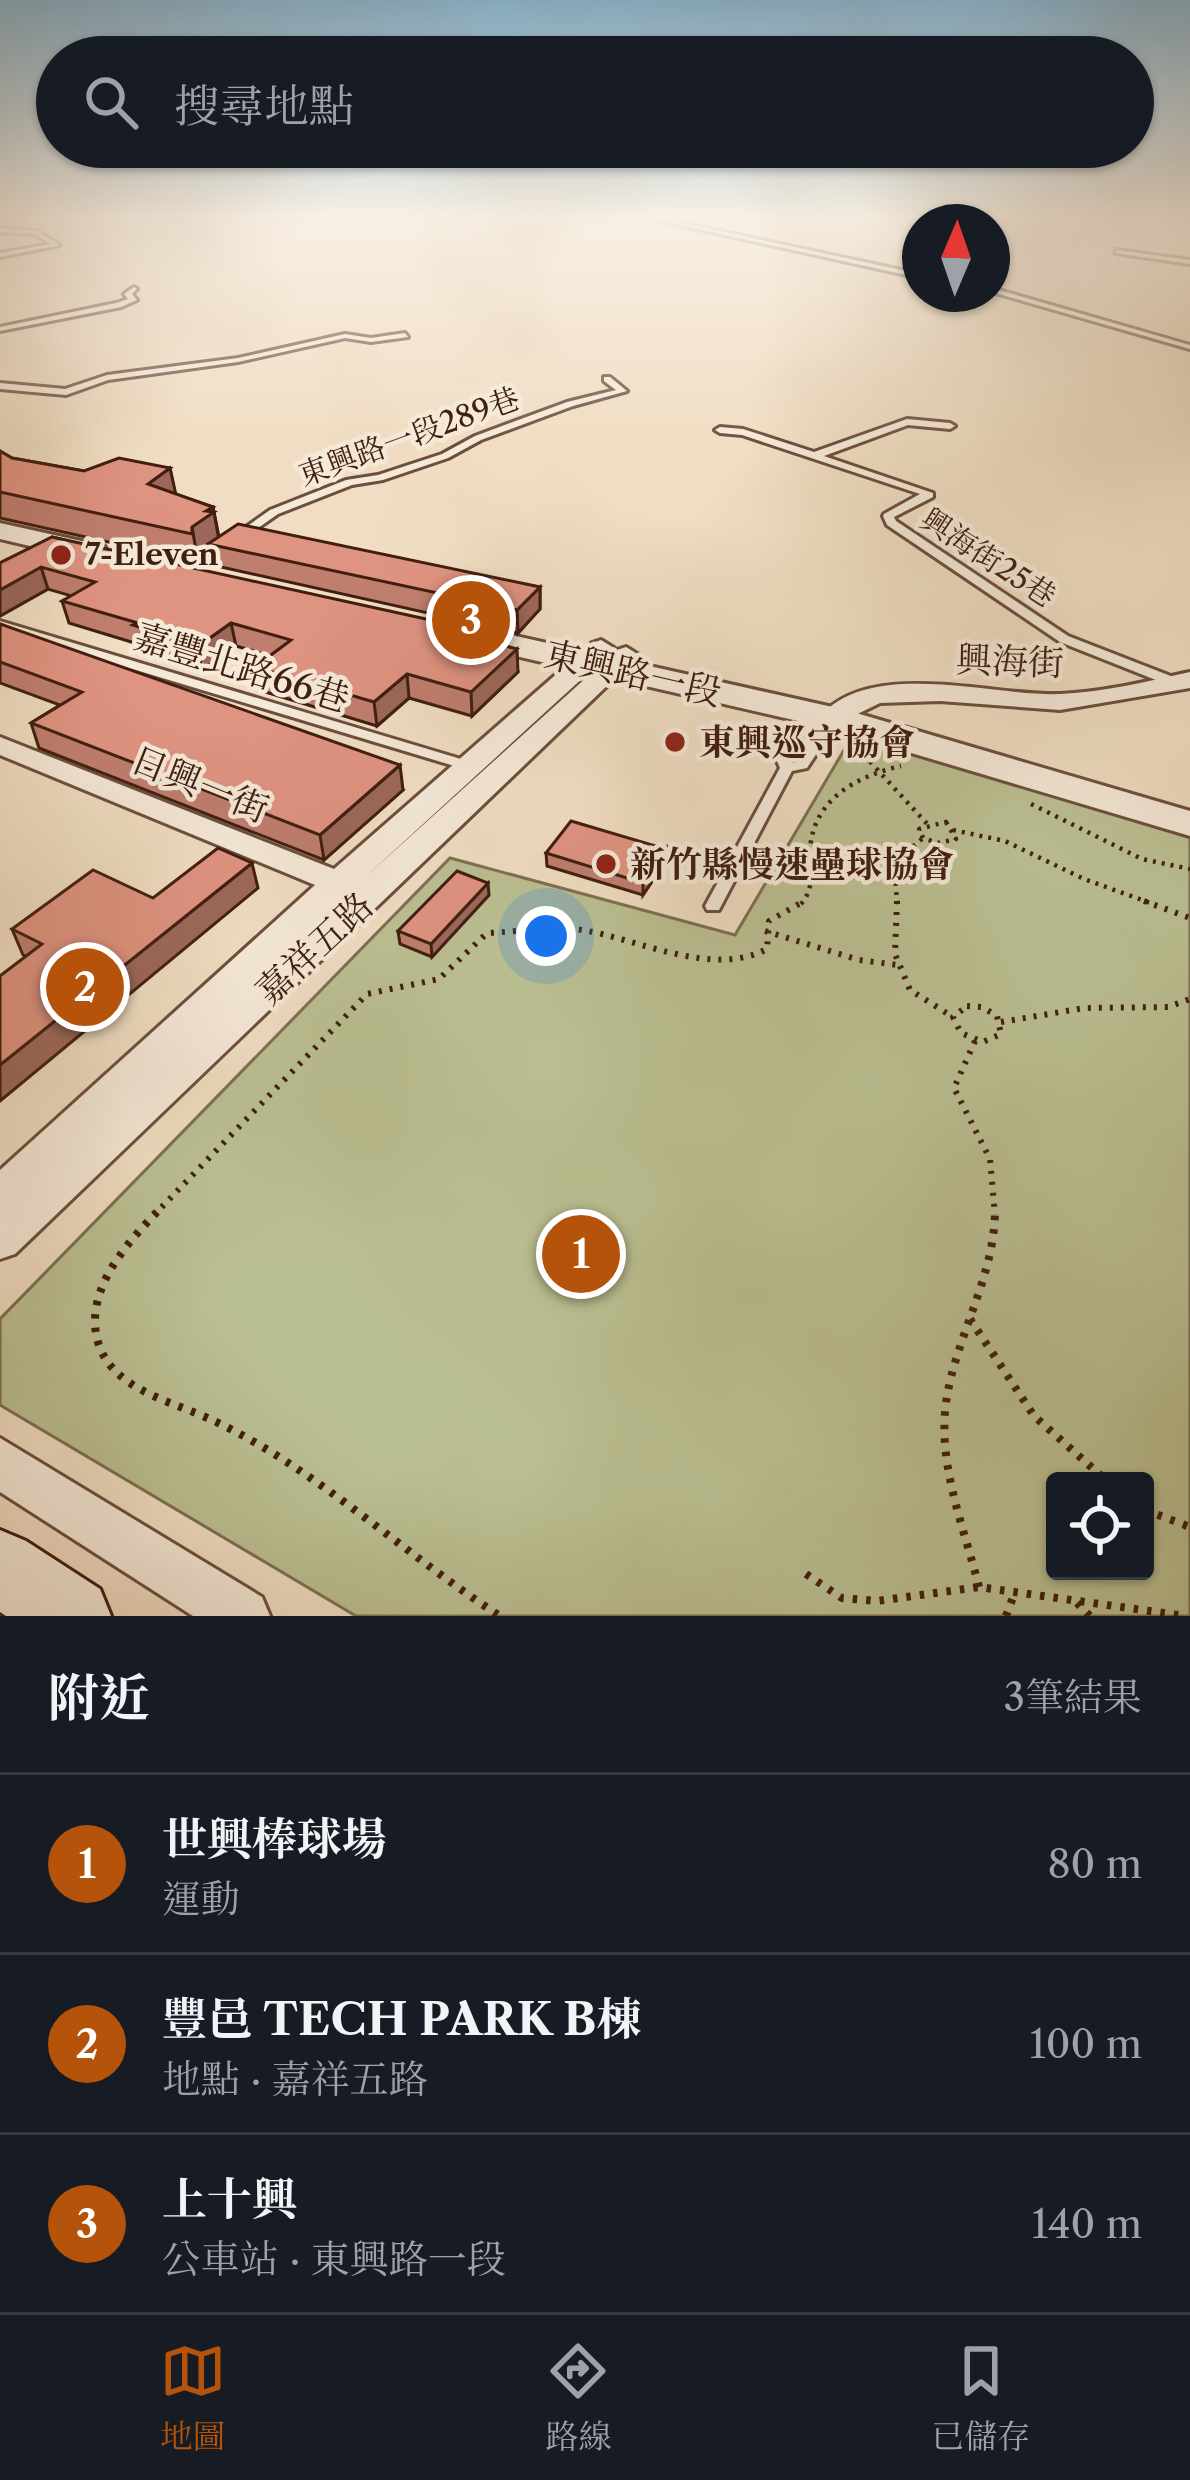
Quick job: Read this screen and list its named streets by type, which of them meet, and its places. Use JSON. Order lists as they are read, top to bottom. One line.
{"streets":{"street":["興海街","東興路一段","日興一街","嘉祥五路"],"lane":["東興路一段289巷","興海街25巷","嘉豐北路66巷"]},"crossings":[["興海街25巷","興海街"],["興海街","東興路一段"],["嘉豐北路66巷","嘉祥五路"],["東興路一段","嘉祥五路"],["日興一街","嘉祥五路"]],"places":["7-Eleven","東興巡守協會","新竹縣慢速壘球協會"],"north":"top","page":{"search":"搜尋地點","pins":["3","2","1"],"heading":["附近","3筆結果"],"list":[{"mark":"1","name":"世興棒球場","note":"運動","value":"80 m"},{"mark":"2","name":"豐邑 TECH PARK B棟","note":"地點 · 嘉祥五路","value":"100 m"},{"mark":"3","name":"上十興","note":"公車站 · 東興路一段","value":"140 m"}],"nav":["地圖","路線","已儲存"]}}
